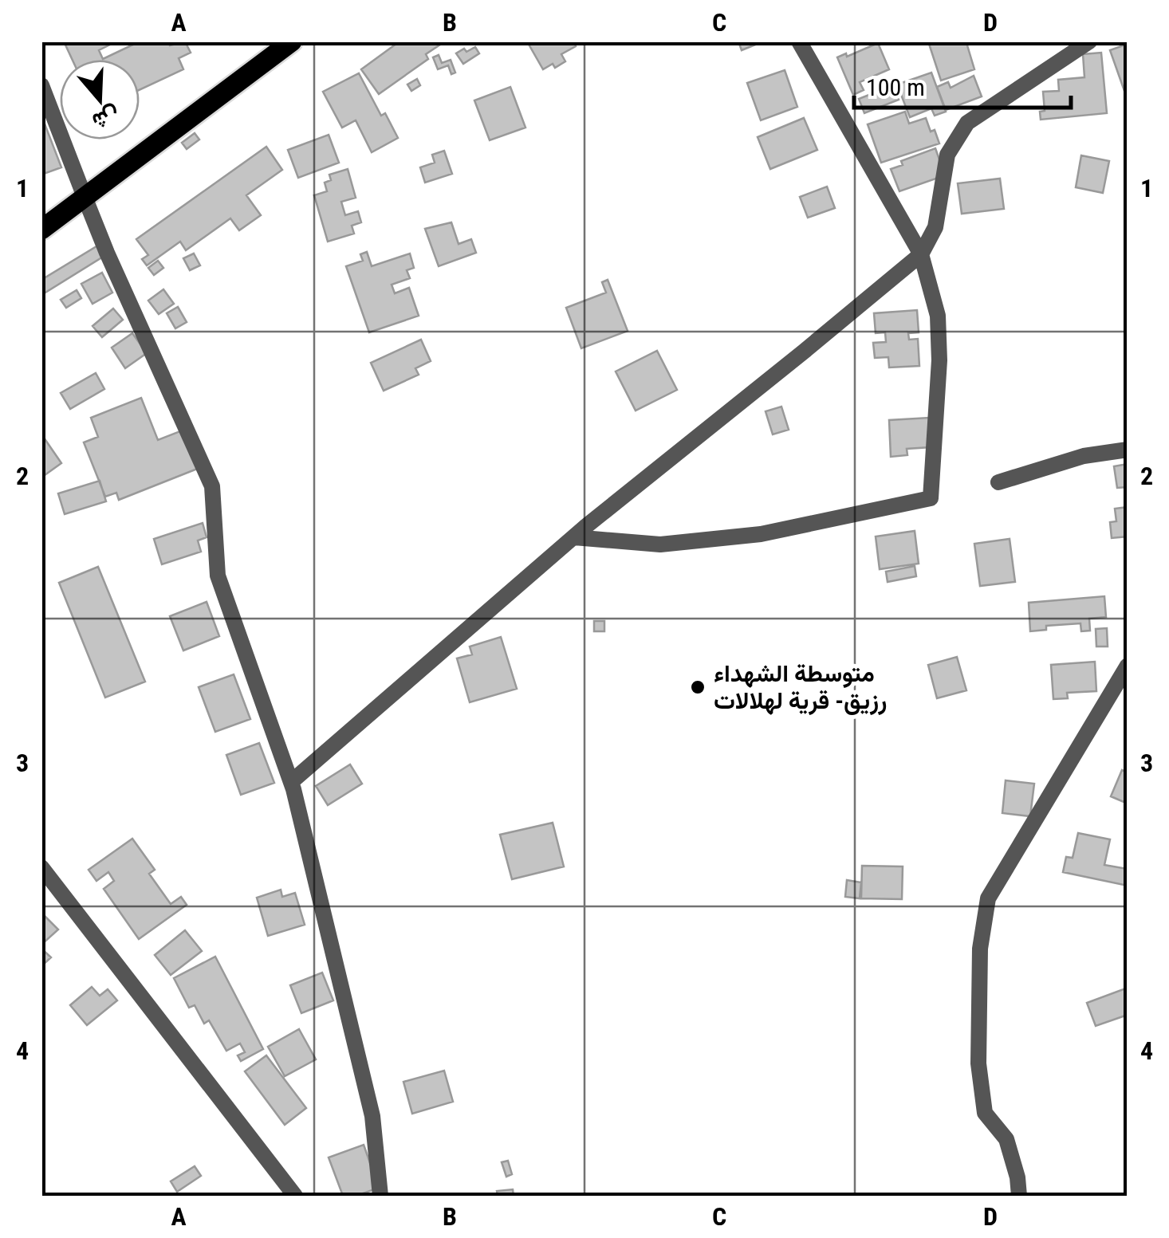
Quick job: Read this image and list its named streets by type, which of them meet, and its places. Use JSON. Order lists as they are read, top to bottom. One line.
{"places":["متوسطة الشهداء رزيق- قرية لهلالات"],"scale_bar":"100 m","north":"bottom","grid":{"columns":["A","B","C","D"],"rows":["1","2","3","4"]}}
